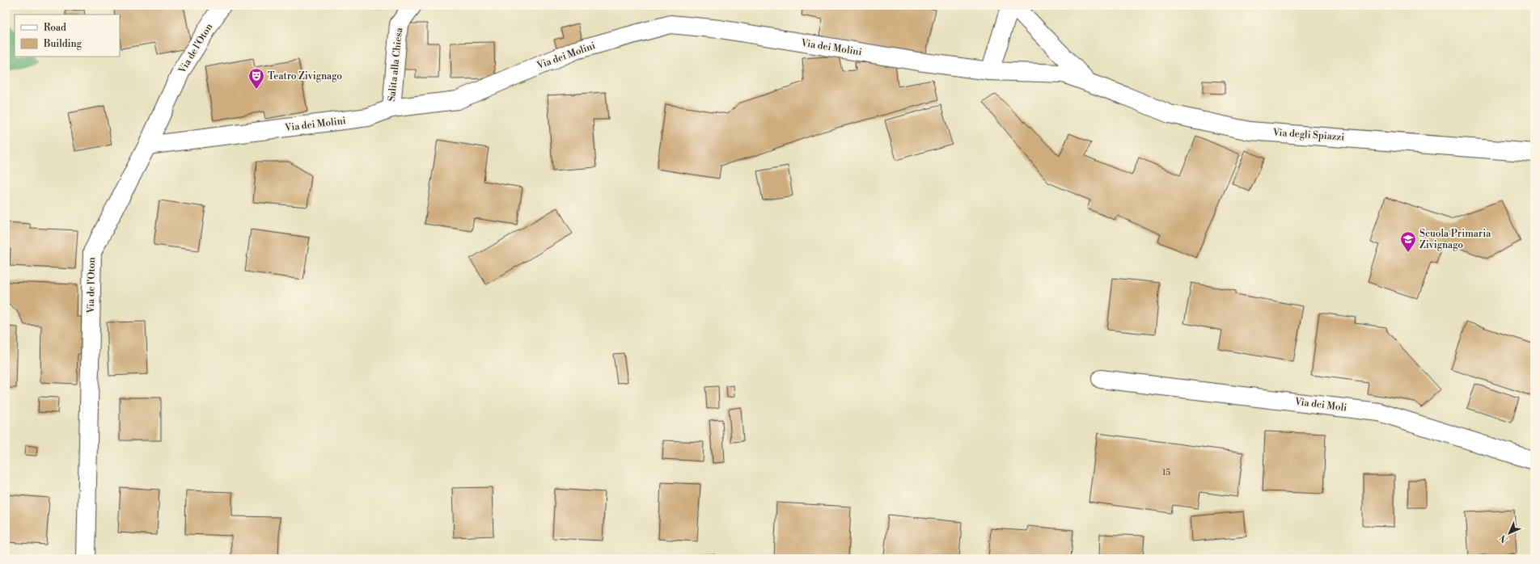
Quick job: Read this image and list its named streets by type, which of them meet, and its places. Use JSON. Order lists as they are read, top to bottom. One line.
{"streets":{"street":["Via dei Molini","Via de l'Oton","Salita alla Chiesa","Via degli Spiazzi","Via dei Moli"]},"crossings":[["Via dei Molini","Via de l'Oton"],["Via dei Molini","Salita alla Chiesa"],["Via dei Molini","Via degli Spiazzi"]],"places":{"theatre":["Teatro Zivignago"],"school or university":["Scuola Primaria Zivignago"]},"house_numbers":["15"],"legend":["Road","Building"],"north":"bottom left"}
